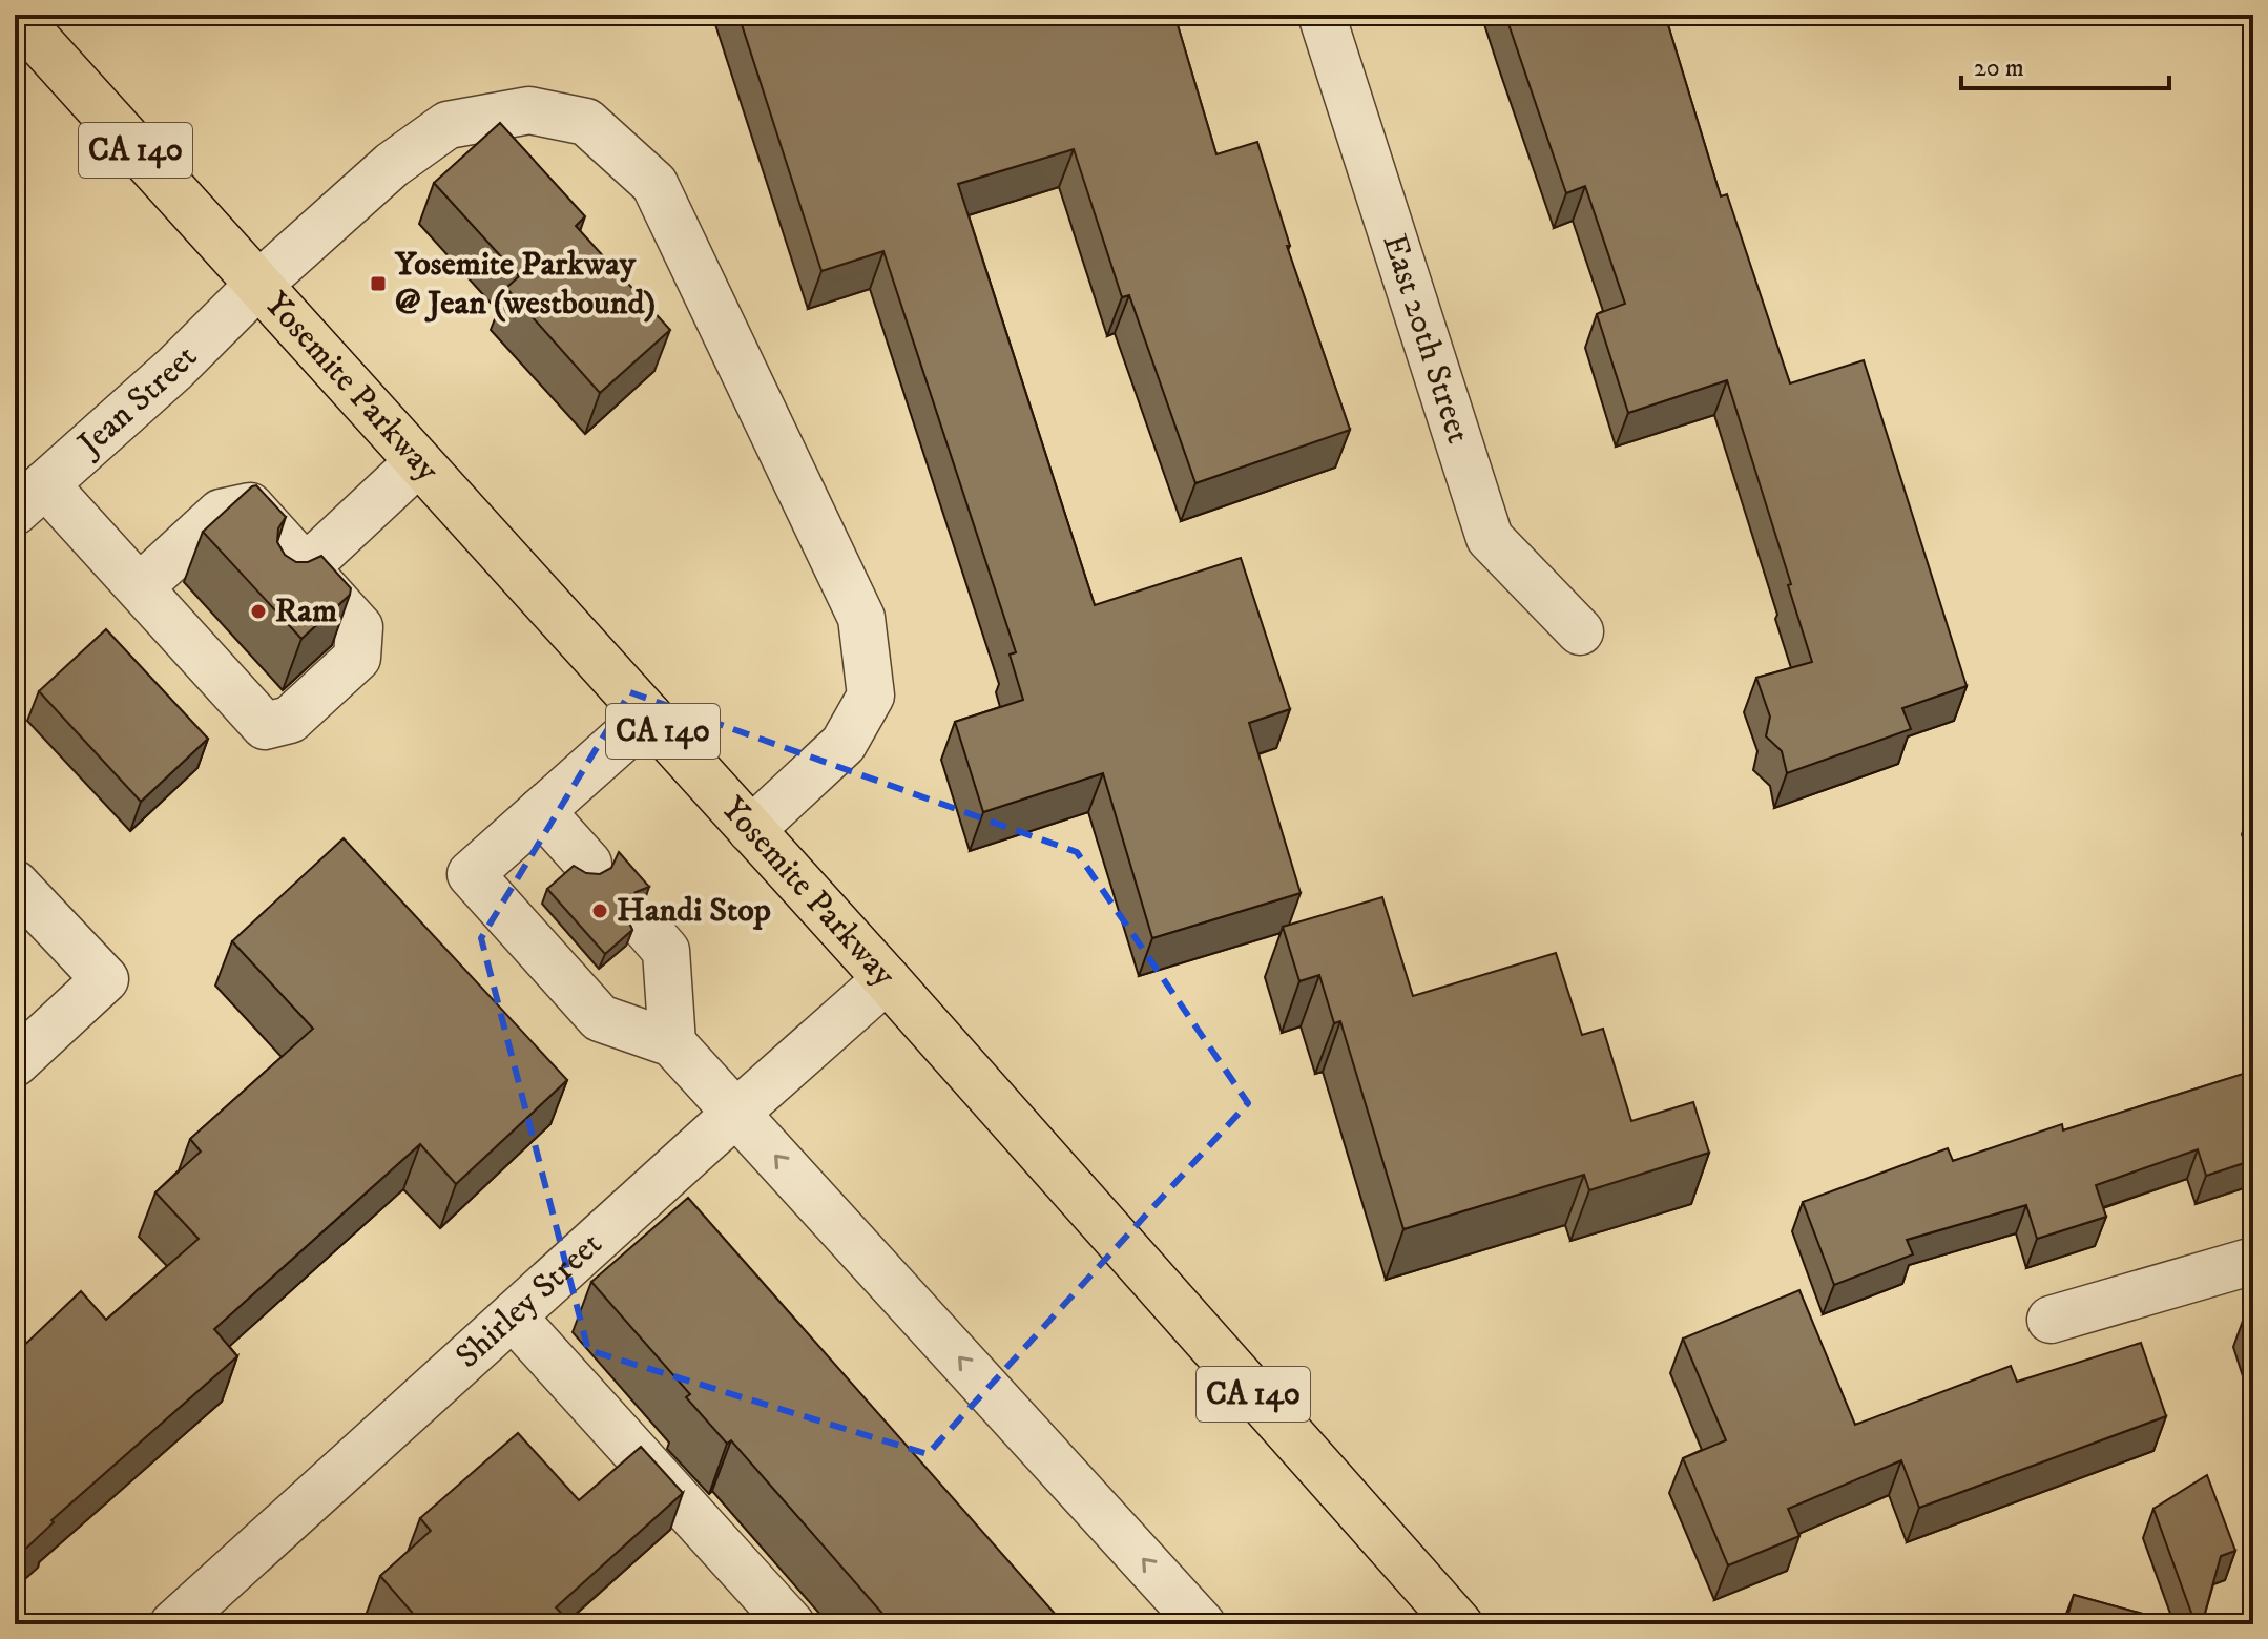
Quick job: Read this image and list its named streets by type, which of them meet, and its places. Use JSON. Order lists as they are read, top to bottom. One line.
{"streets":{"main road":["CA 140","Yosemite Parkway"],"street":["East 20th Street","Jean Street","Shirley Street"]},"crossings":[["Yosemite Parkway","Jean Street"],["Yosemite Parkway","Shirley Street"]],"places":{"transit":["Yosemite Parkway @ Jean (westbound)"],"other":["Ram","Handi Stop"]},"scale_bar":"20 m"}
